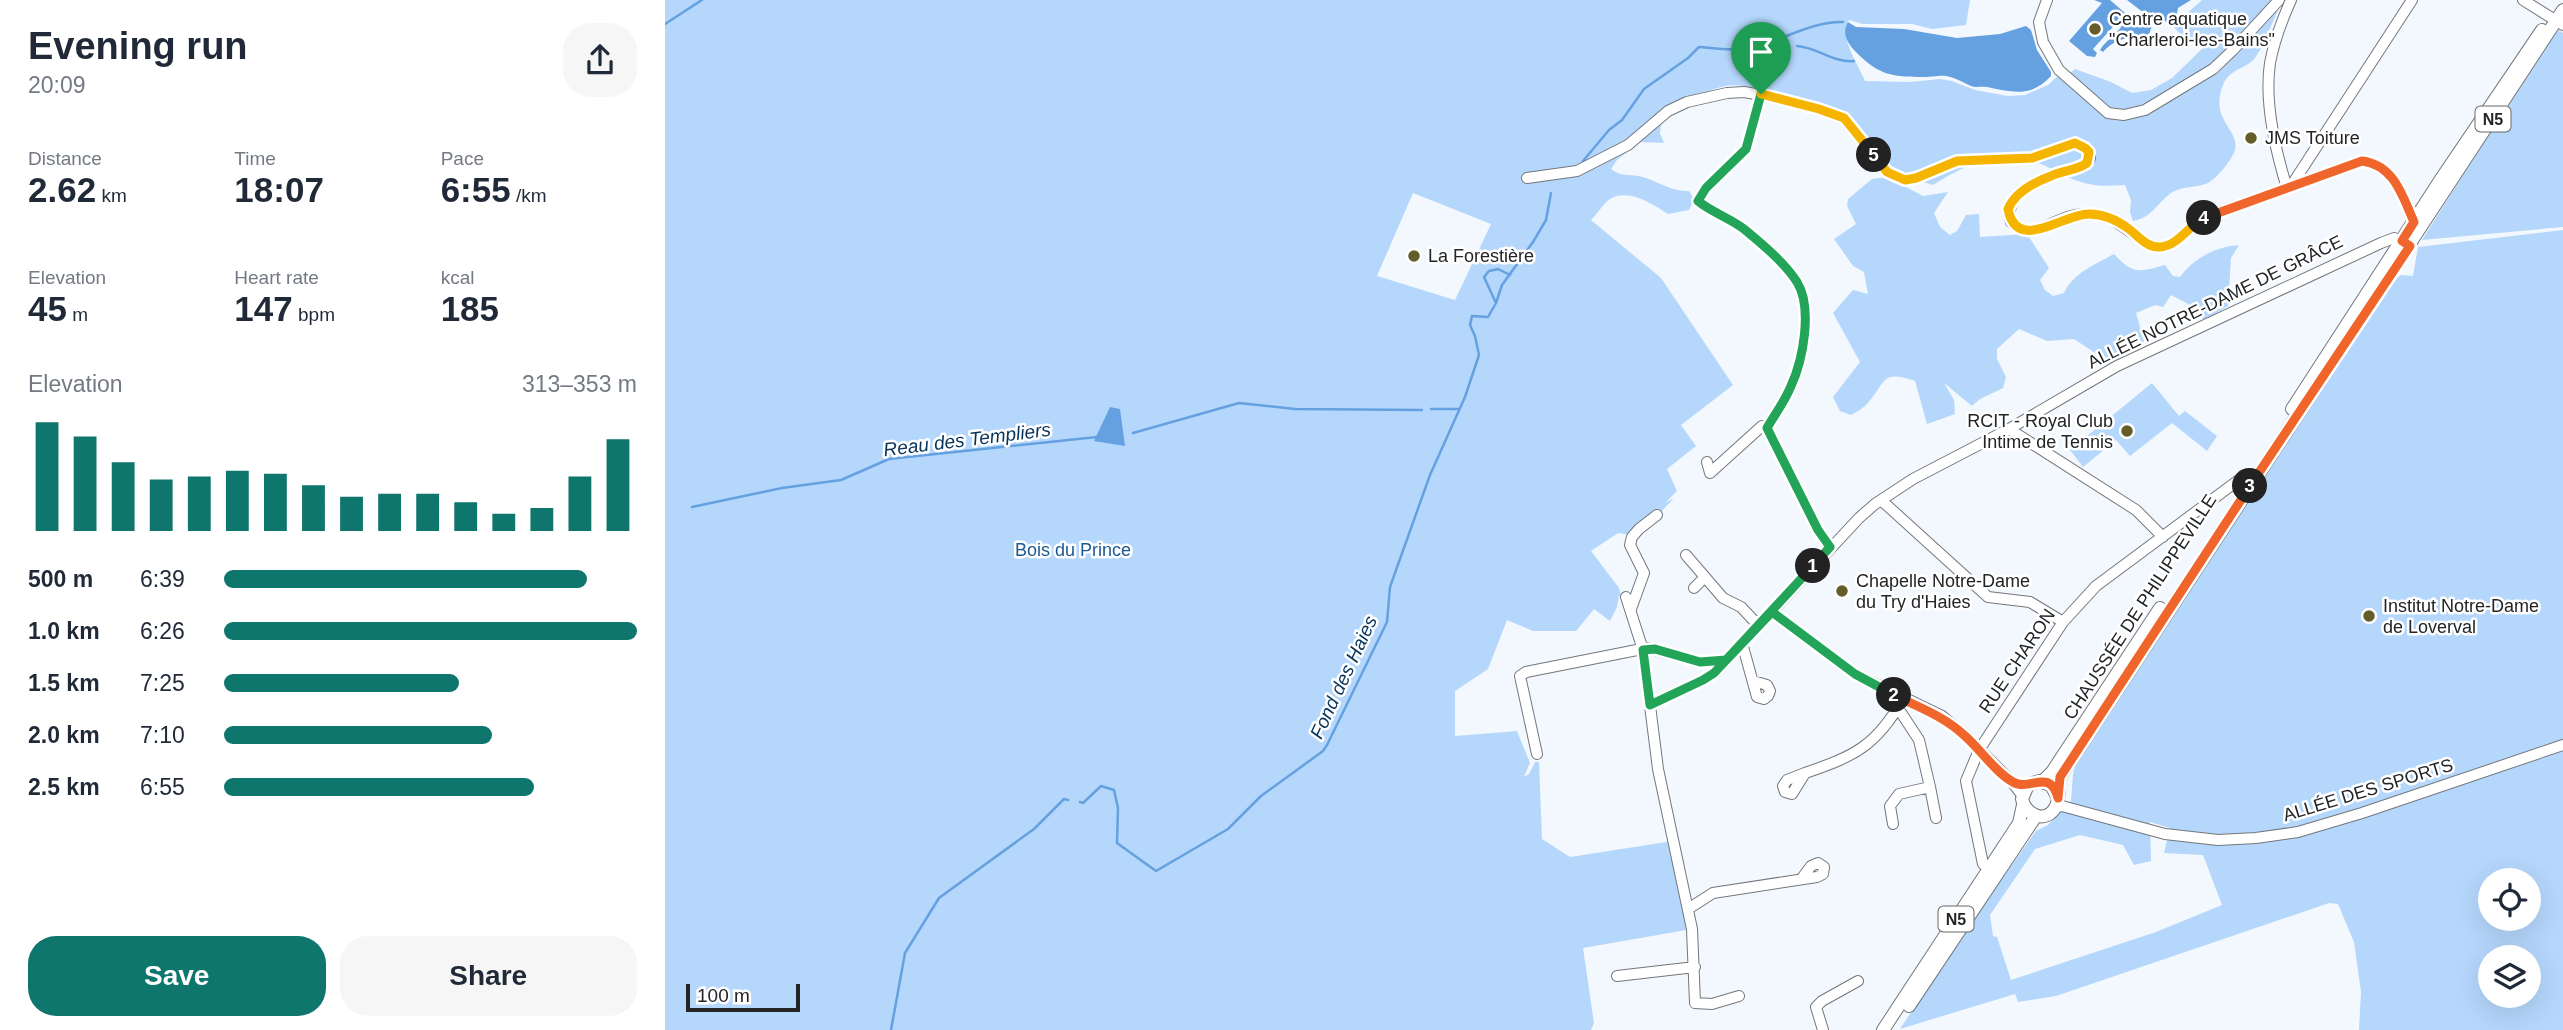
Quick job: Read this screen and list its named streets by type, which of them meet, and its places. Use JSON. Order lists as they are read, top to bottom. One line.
{"streets":{"main road":["N5","CHAUSSÉE DE PHILIPPEVILLE"],"street":["ALLÉE NOTRE-DAME DE GRÂCE","RUE CHARON","ALLÉE DES SPORTS"]},"crossings":[["N5","CHAUSSÉE DE PHILIPPEVILLE"],["N5","ALLÉE DES SPORTS"],["ALLÉE NOTRE-DAME DE GRÂCE","CHAUSSÉE DE PHILIPPEVILLE"],["CHAUSSÉE DE PHILIPPEVILLE","RUE CHARON"],["CHAUSSÉE DE PHILIPPEVILLE","ALLÉE DES SPORTS"]],"water":["Reau des Templiers","Fond des Haies"],"parks":["Bois du Prince"],"places":["Centre aquatique \"Charleroi-les-Bains\"","JMS Toiture","La Forestière","RCIT - Royal Club Intime de Tennis","Chapelle Notre-Dame du Try d'Haies","Institut Notre-Dame de Loverval"],"scale_bar":"100 m","page":{"heading":["Evening run","20:09"],"stats":[["Distance","2.62 km"],["Time","18:07"],["Pace","6:55 /km"],["Elevation","45 m"],["Heart rate","147 bpm"],["kcal","185"]],"pins":["5","4","3","1","2"],"chart":["Elevation","313–353 m"],"list":[{"name":"500 m","note":"6:39"},{"name":"1.0 km","note":"6:26"},{"name":"1.5 km","note":"7:25"},{"name":"2.0 km","note":"7:10"},{"name":"2.5 km","note":"6:55"}],"buttons":["Save","Share"],"scale":"100 m"}}
